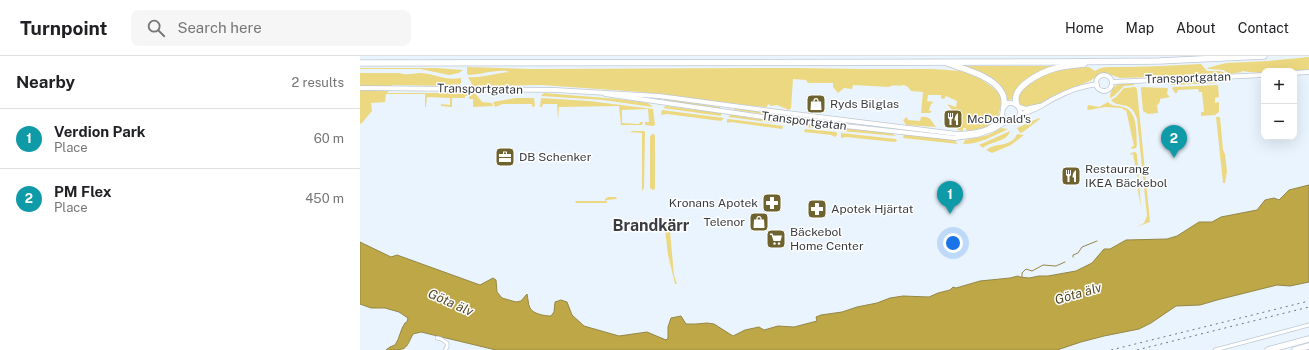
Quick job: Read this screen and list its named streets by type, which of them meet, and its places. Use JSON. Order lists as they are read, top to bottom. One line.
{"streets":{"street":["Transportgatan"]},"districts":["Brandkärr"],"water":["Göta älv"],"places":{"shop":["Ryds Bilglas","Telenor"],"restaurant":["McDonald's","Restaurang IKEA Bäckebol"],"office":["DB Schenker"],"pharmacy":["Kronans Apotek","Apotek Hjärtat"],"supermarket":["Bäckebol Home Center"]},"page":{"header":"Turnpoint","search":"Search here","nav":["Home","Map","About","Contact"],"heading":["Nearby","2 results"],"map_buttons":["+","−"],"list":[{"mark":"1","name":"Verdion Park","note":"Place","value":"60 m"},{"mark":"2","name":"PM Flex","note":"Place","value":"450 m"}],"pins":["2","1"]}}
